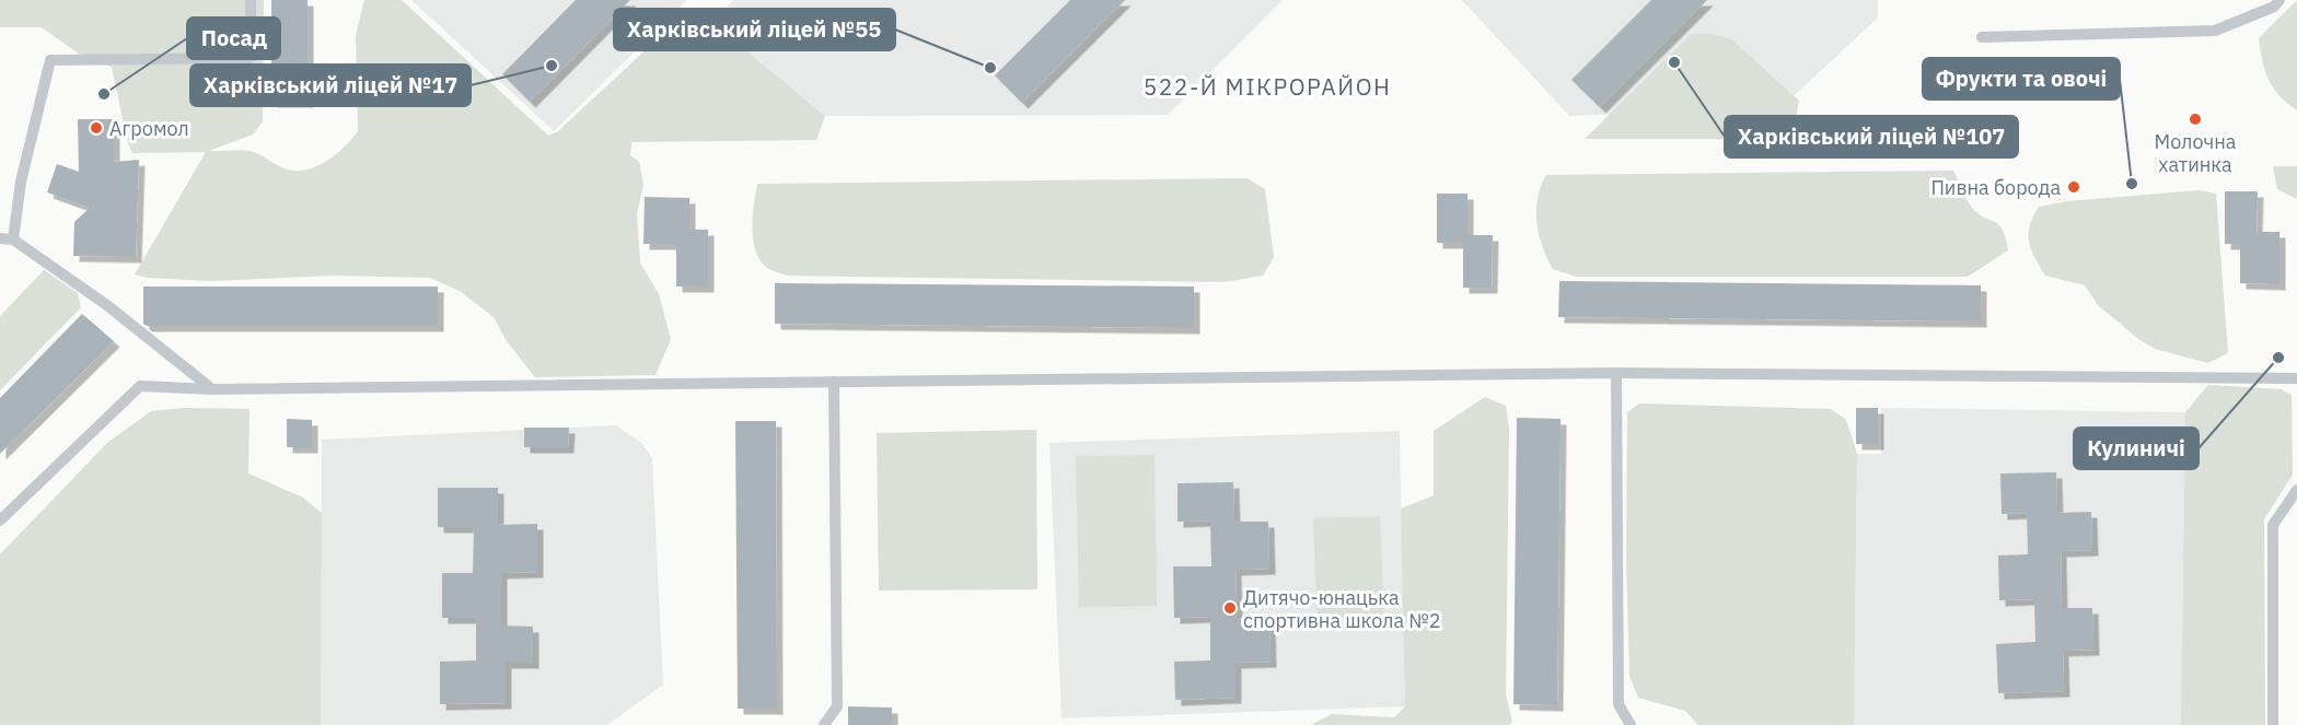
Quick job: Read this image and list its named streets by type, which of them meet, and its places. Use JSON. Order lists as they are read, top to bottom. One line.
{"districts":["522-Й МІКРОРАЙОН"],"places":["Харківський ліцей №107","Харківський ліцей №17","Харківський ліцей №55","Посад","Молочна хатинка","Агромол","Фрукти та овочі","Пивна борода","Кулиничі","Дитячо-юнацька спортивна школа №2"]}
